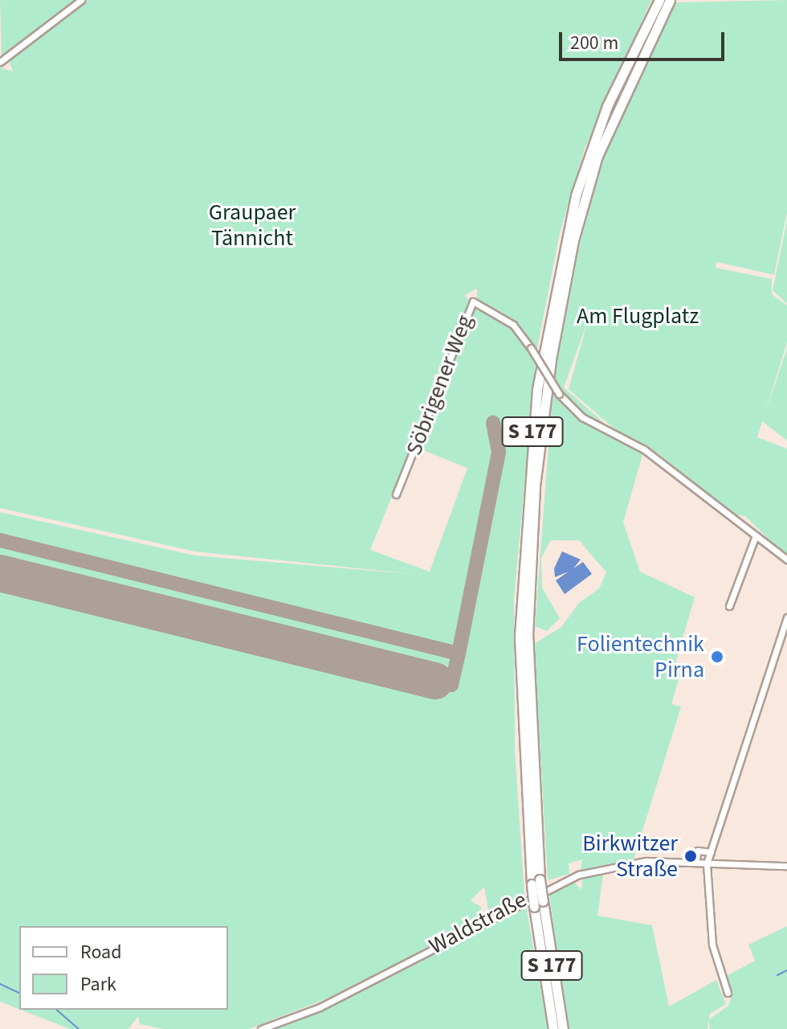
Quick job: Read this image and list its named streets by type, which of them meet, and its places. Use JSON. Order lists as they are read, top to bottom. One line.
{"streets":{"highway":["S 177"],"street":["Söbrigener Weg","Waldstraße"]},"parks":["Graupaer Tännicht","Am Flugplatz"],"places":["Folientechnik Pirna","Birkwitzer Straße"],"legend":["Road","Park"],"scale_bar":"200 m"}
